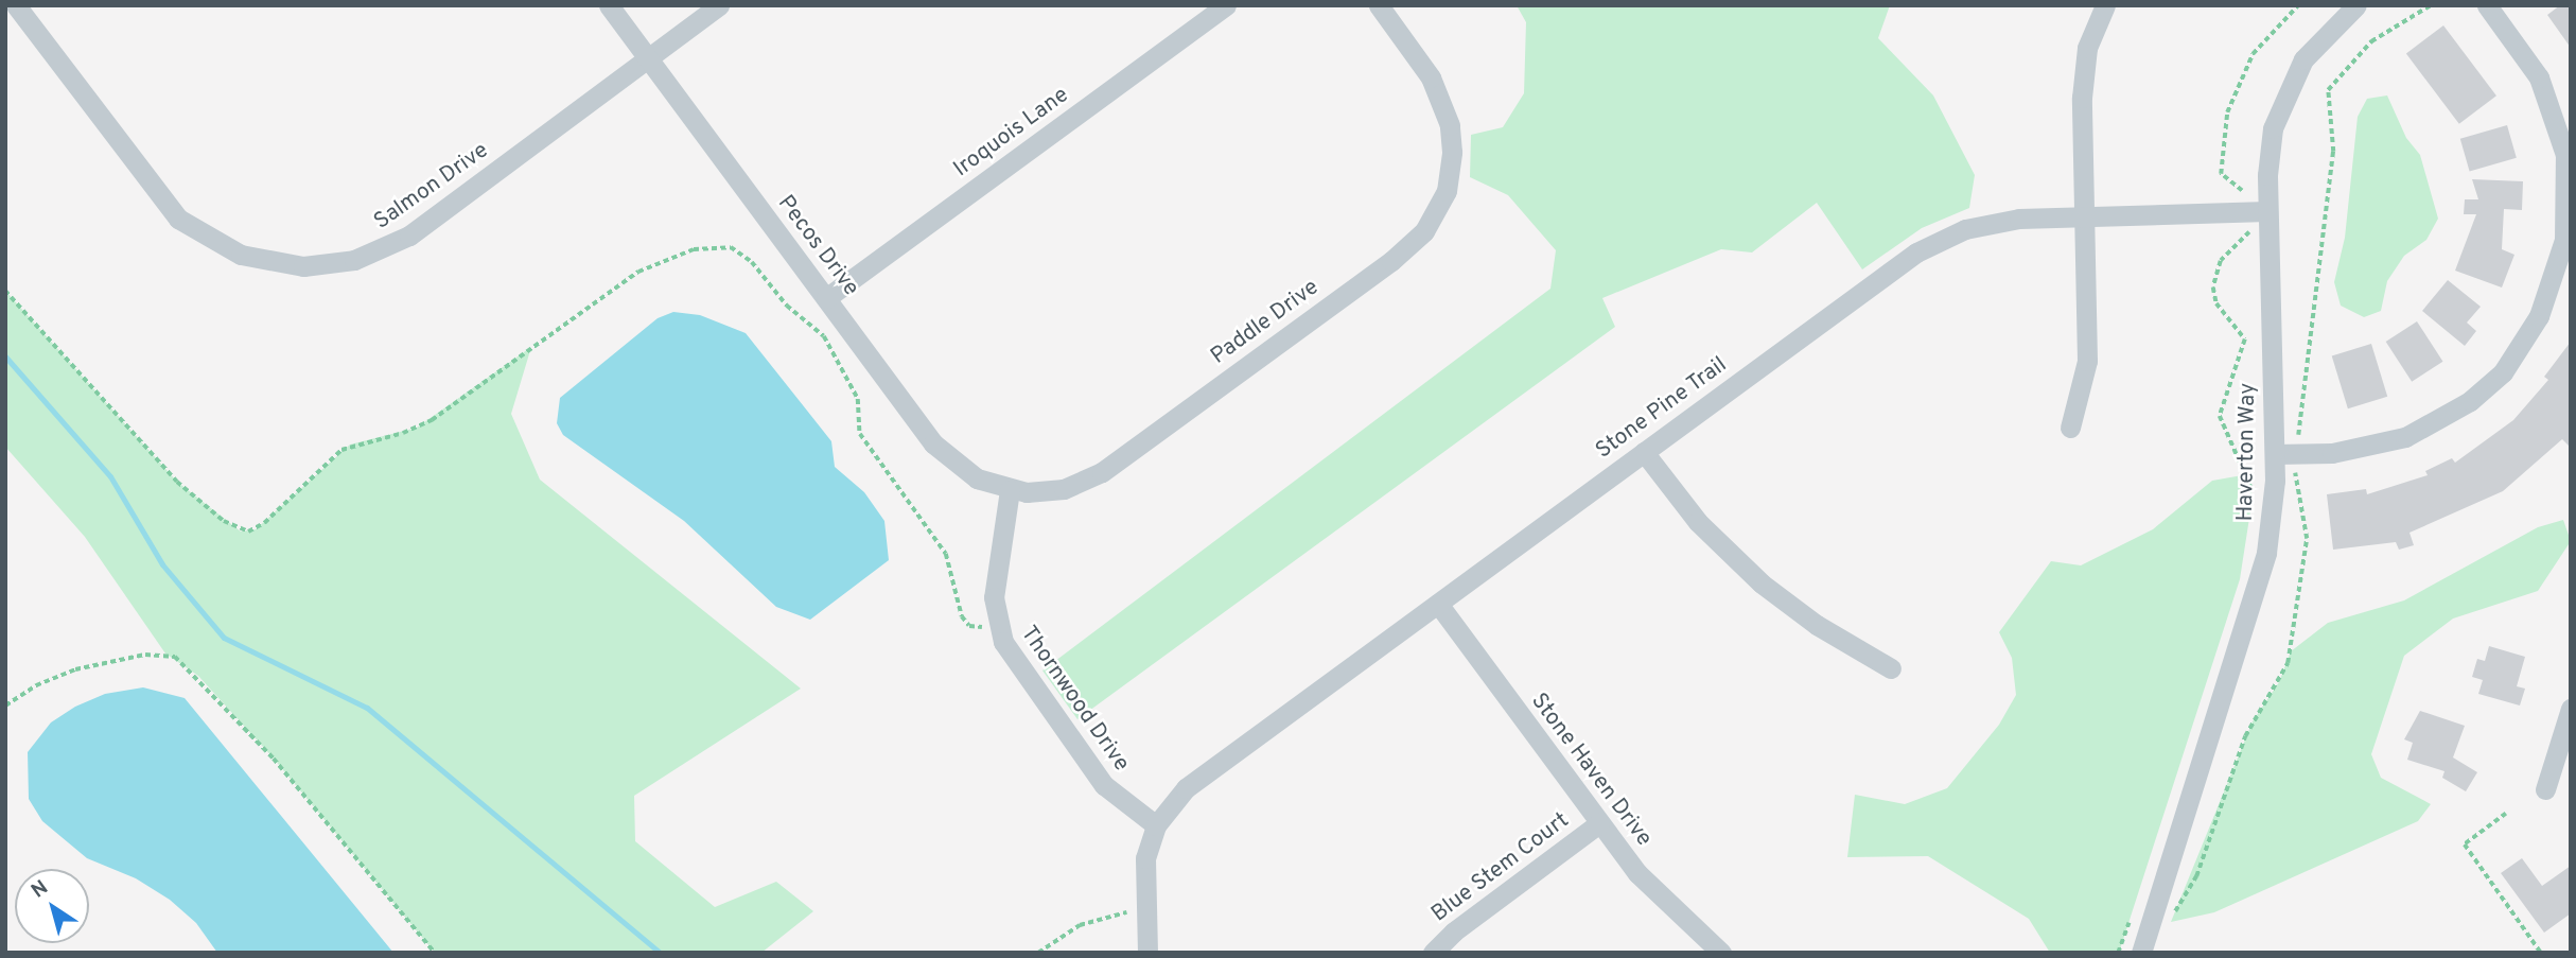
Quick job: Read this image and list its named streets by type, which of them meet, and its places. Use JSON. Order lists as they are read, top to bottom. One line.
{"streets":{"street":["Iroquois Lane","Salmon Drive","Pecos Drive","Paddle Drive","Stone Pine Trail","Haverton Way","Thornwood Drive","Stone Haven Drive","Blue Stem Court"]},"crossings":[["Iroquois Lane","Pecos Drive"],["Salmon Drive","Pecos Drive"],["Pecos Drive","Paddle Drive"],["Pecos Drive","Thornwood Drive"],["Paddle Drive","Thornwood Drive"],["Stone Pine Trail","Haverton Way"],["Stone Pine Trail","Thornwood Drive"],["Stone Pine Trail","Stone Haven Drive"],["Stone Haven Drive","Blue Stem Court"]],"north":"top left"}
